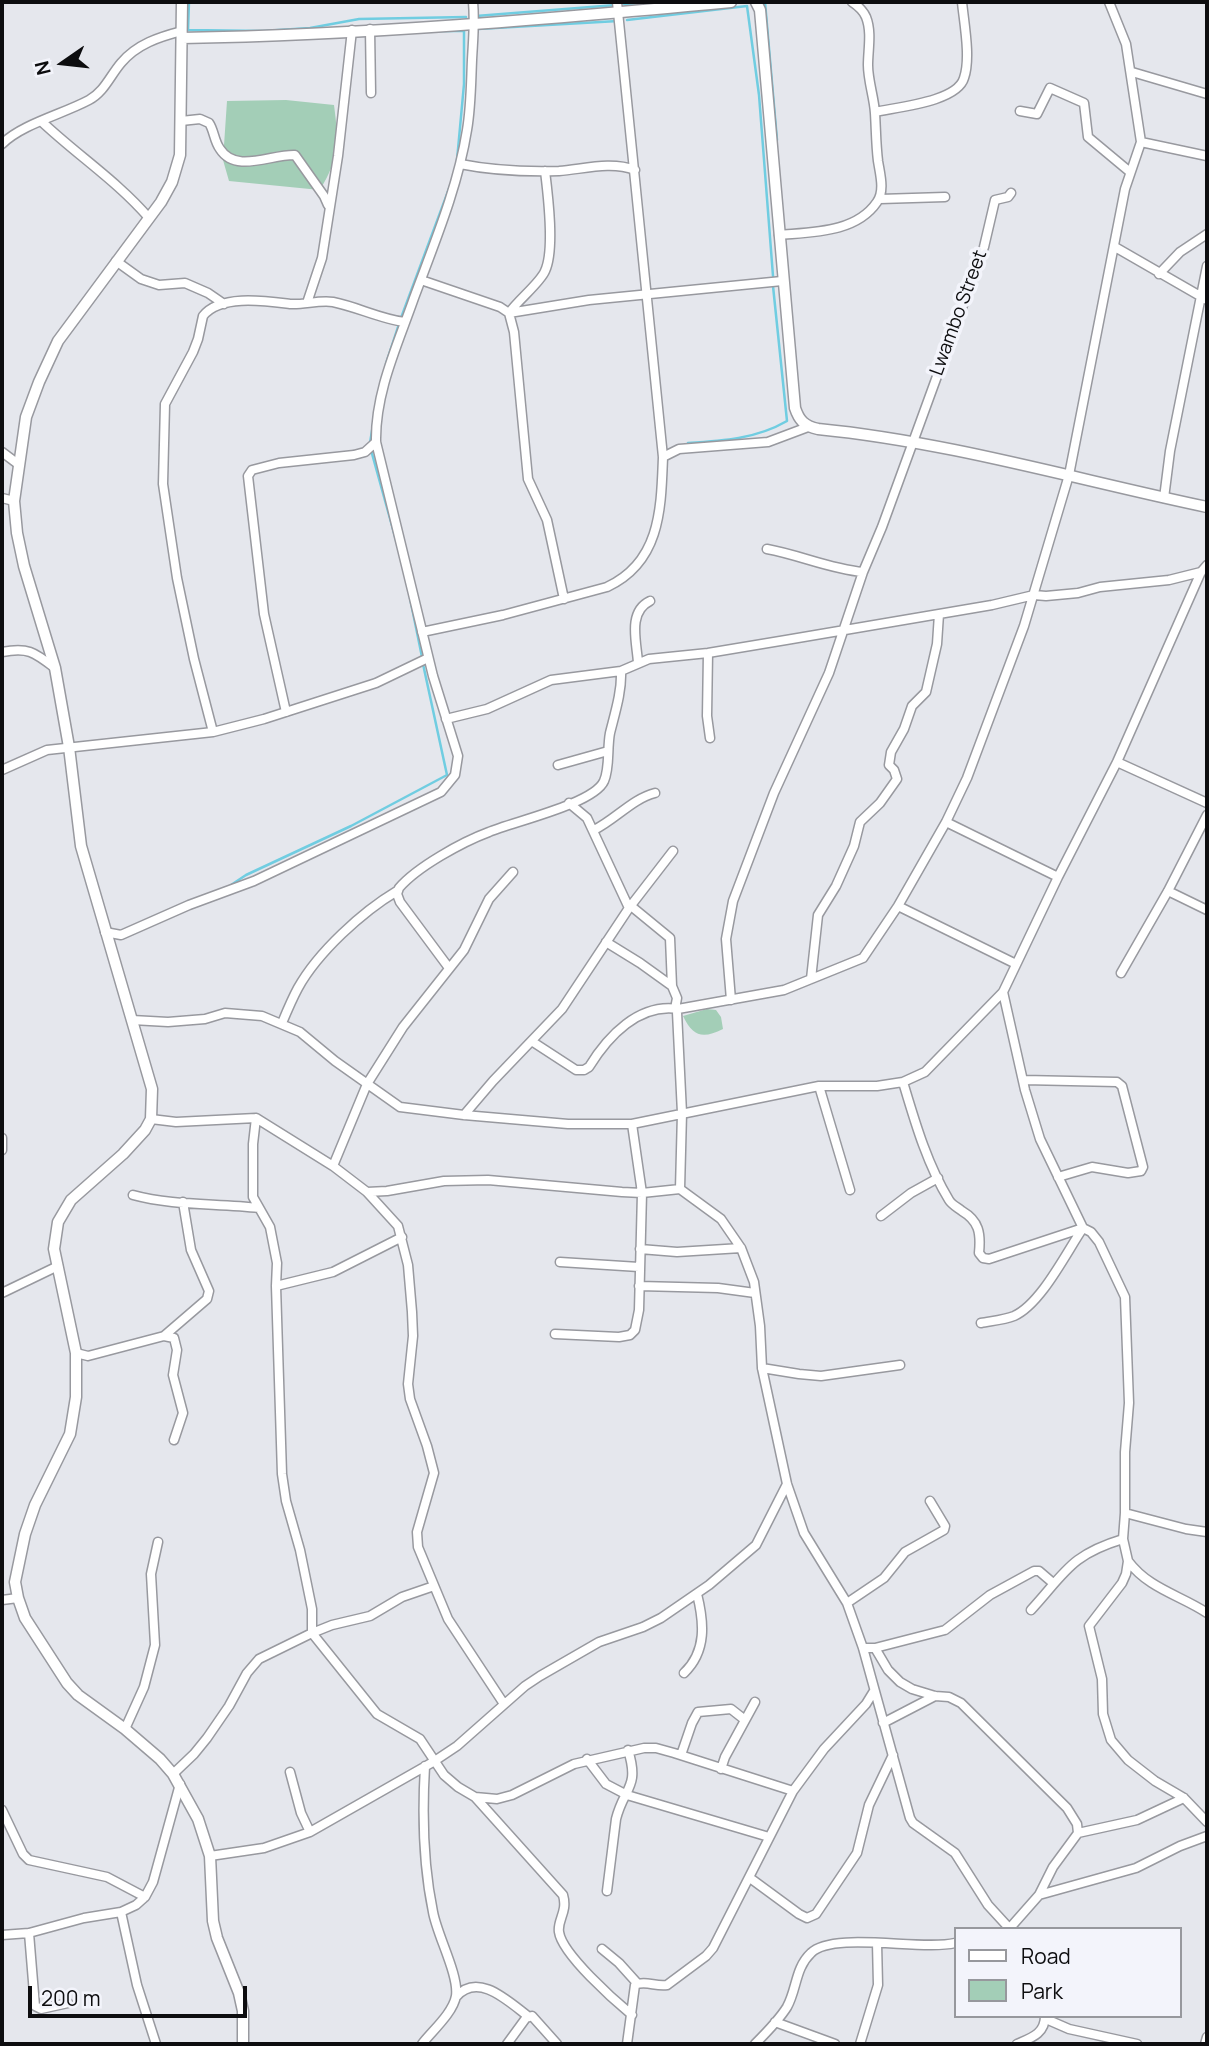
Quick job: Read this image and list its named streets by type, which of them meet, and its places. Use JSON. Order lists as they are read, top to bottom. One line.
{"streets":{"street":["Lwambo Street"]},"legend":["Road","Park"],"scale_bar":"200 m","north":"left"}
